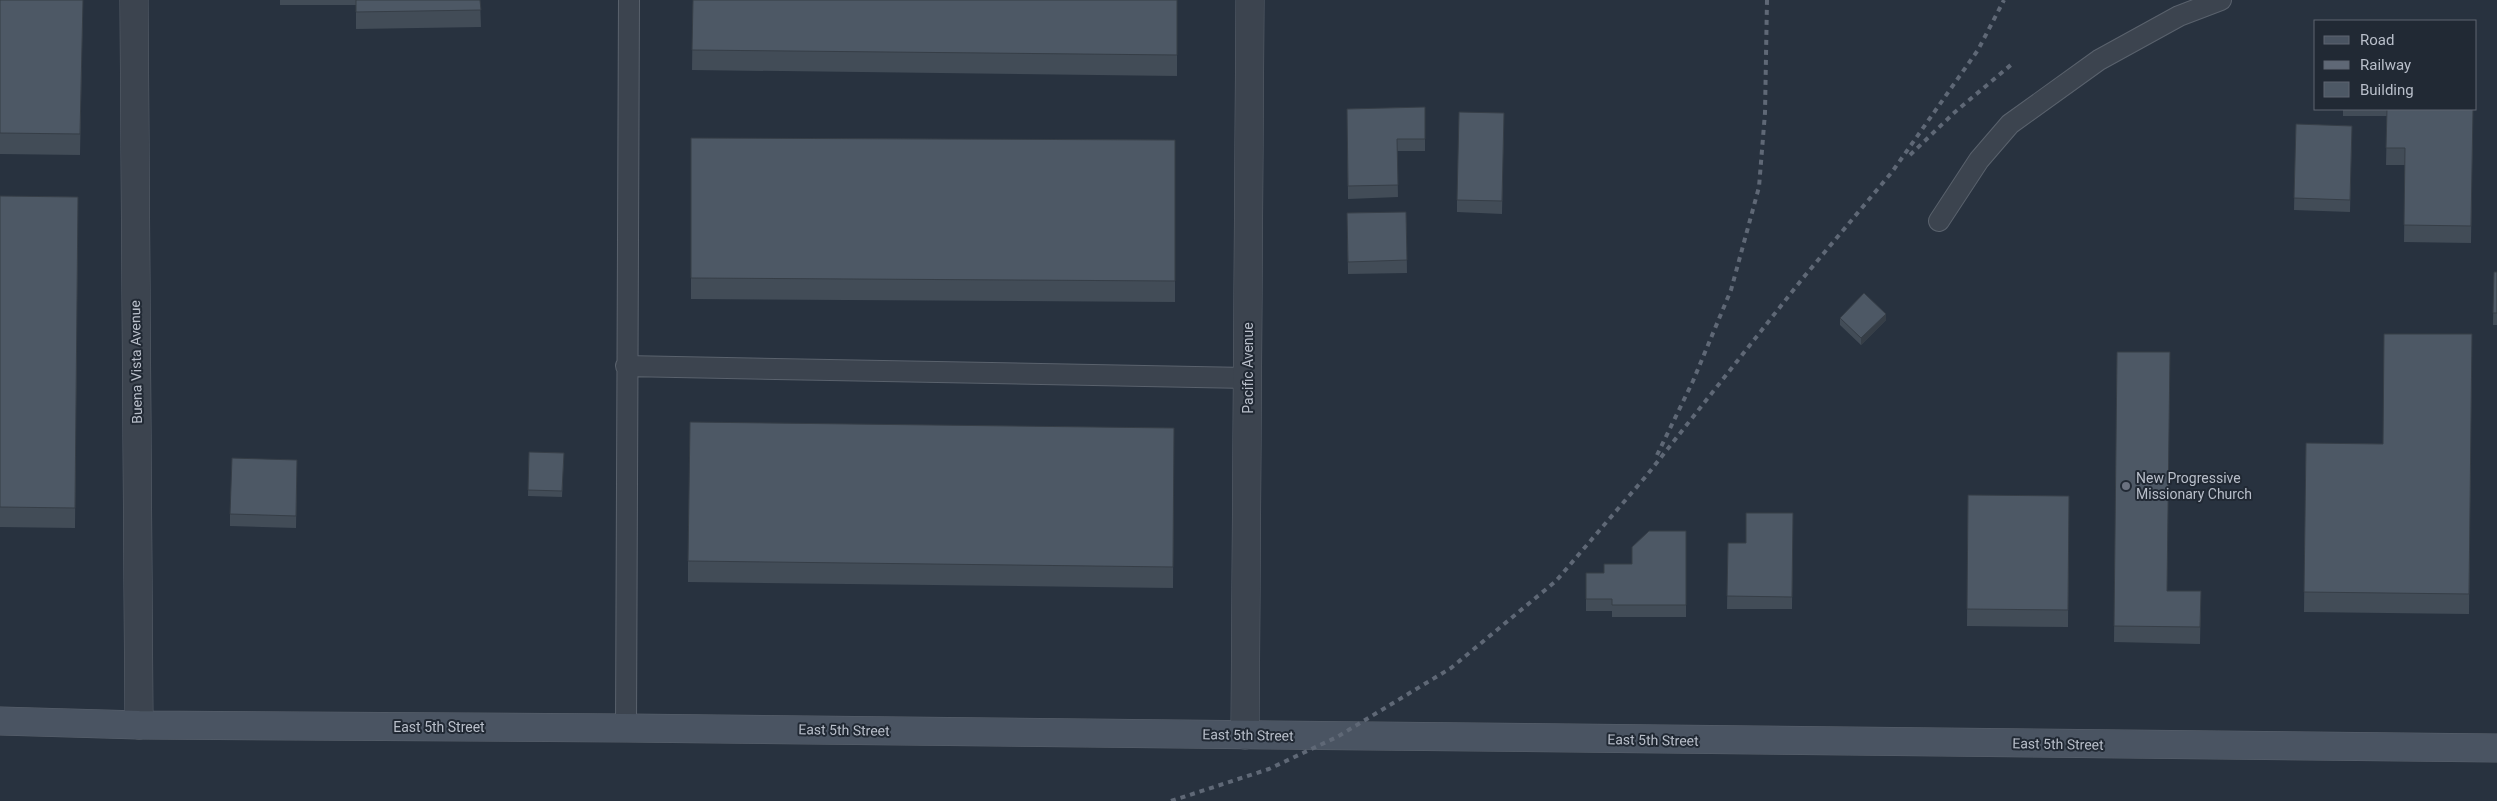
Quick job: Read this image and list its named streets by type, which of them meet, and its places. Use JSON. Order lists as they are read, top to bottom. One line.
{"streets":{"main road":["East 5th Street"],"street":["Buena Vista Avenue","Pacific Avenue"]},"crossings":[["Buena Vista Avenue","East 5th Street"],["Pacific Avenue","East 5th Street"]],"places":["New Progressive Missionary Church"],"legend":["Road","Railway","Building"]}
